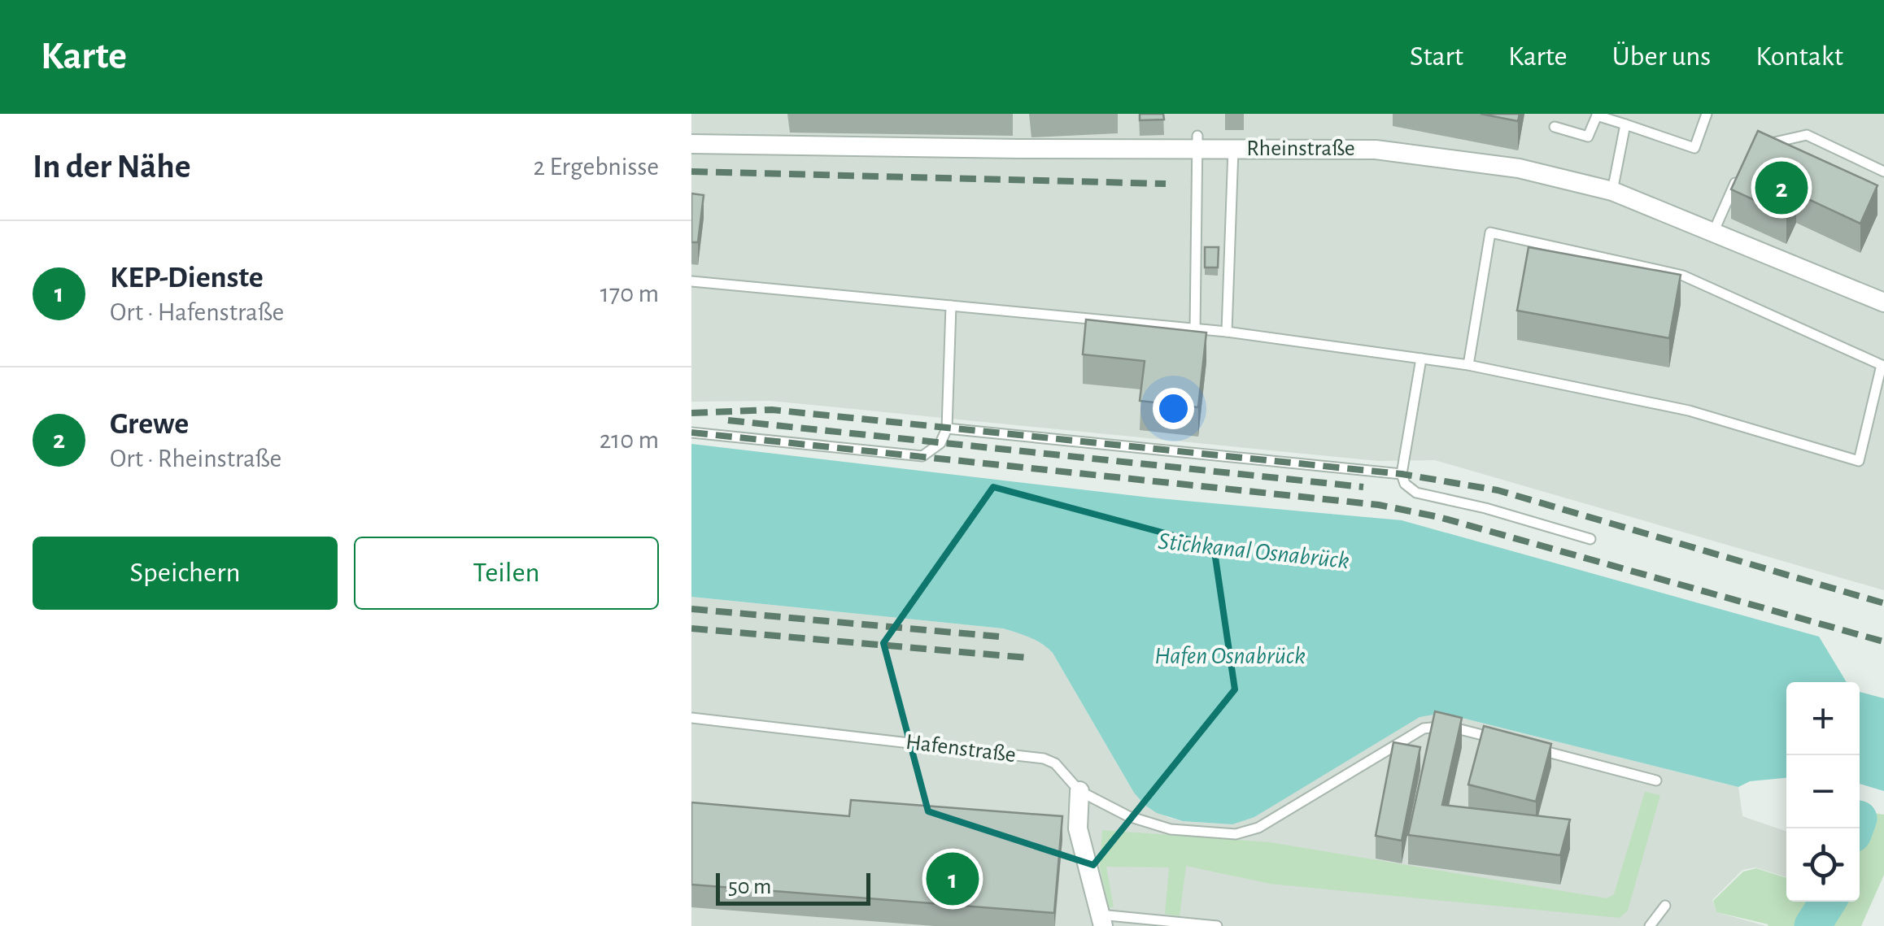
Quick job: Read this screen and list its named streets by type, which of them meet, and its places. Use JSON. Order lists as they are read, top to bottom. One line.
{"streets":{"street":["Rheinstraße"],"lane":["Hafenstraße"]},"water":["Stichkanal Osnabrück","Hafen Osnabrück"],"scale_bar":"50 m","page":{"header":"Karte","nav":["Start","Karte","Über uns","Kontakt"],"heading":["In der Nähe","2 Ergebnisse"],"pins":["2","1"],"list":[{"mark":"1","name":"KEP-Dienste","note":"Ort · Hafenstraße","value":"170 m"},{"mark":"2","name":"Grewe","note":"Ort · Rheinstraße","value":"210 m"}],"buttons":["Speichern","Teilen"],"map_buttons":["+","−"],"scale":"50 m"}}
